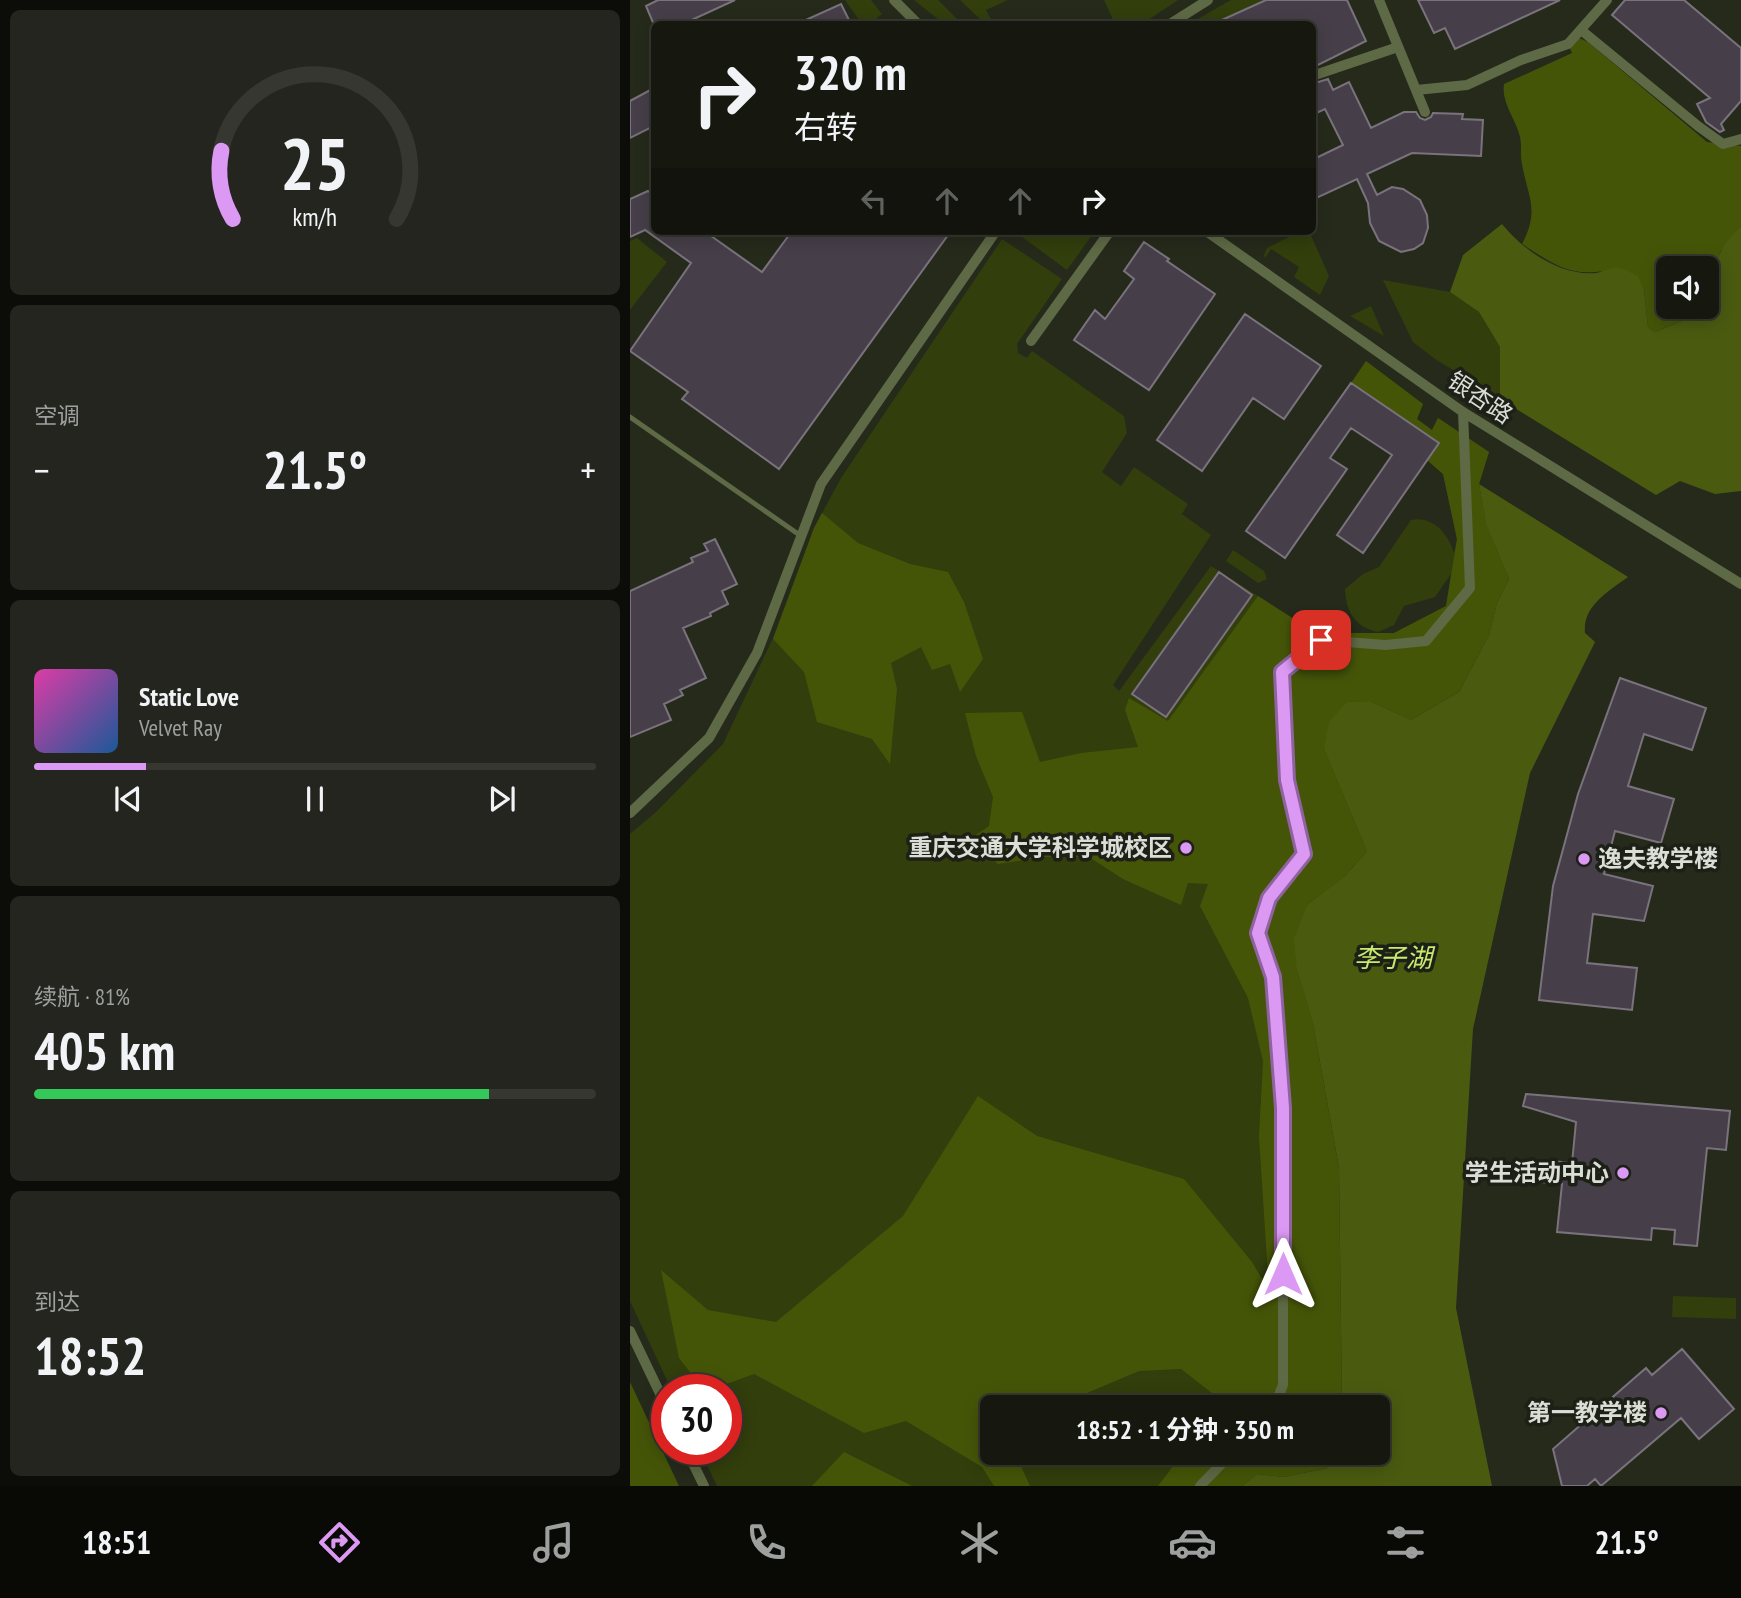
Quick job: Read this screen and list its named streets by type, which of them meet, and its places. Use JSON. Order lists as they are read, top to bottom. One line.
{"streets":{"street":["银杏路"]},"water":["李子湖"],"places":["重庆交通大学科学城校区","逸夫教学楼","学生活动中心","第一教学楼"],"page":{"turn":["320 m","右转"],"tile":["空调",["续航 · 81%","405 km"],["到达","18:52"]],"heat":["−","21.5°","+"],"song":["Static Love","Velvet Ray"],"limit":"30","trip":"18:52 · 1 分钟 · 350 m","tabs":["18:51","21.5°"],"gauge":["25","km/h"]}}
